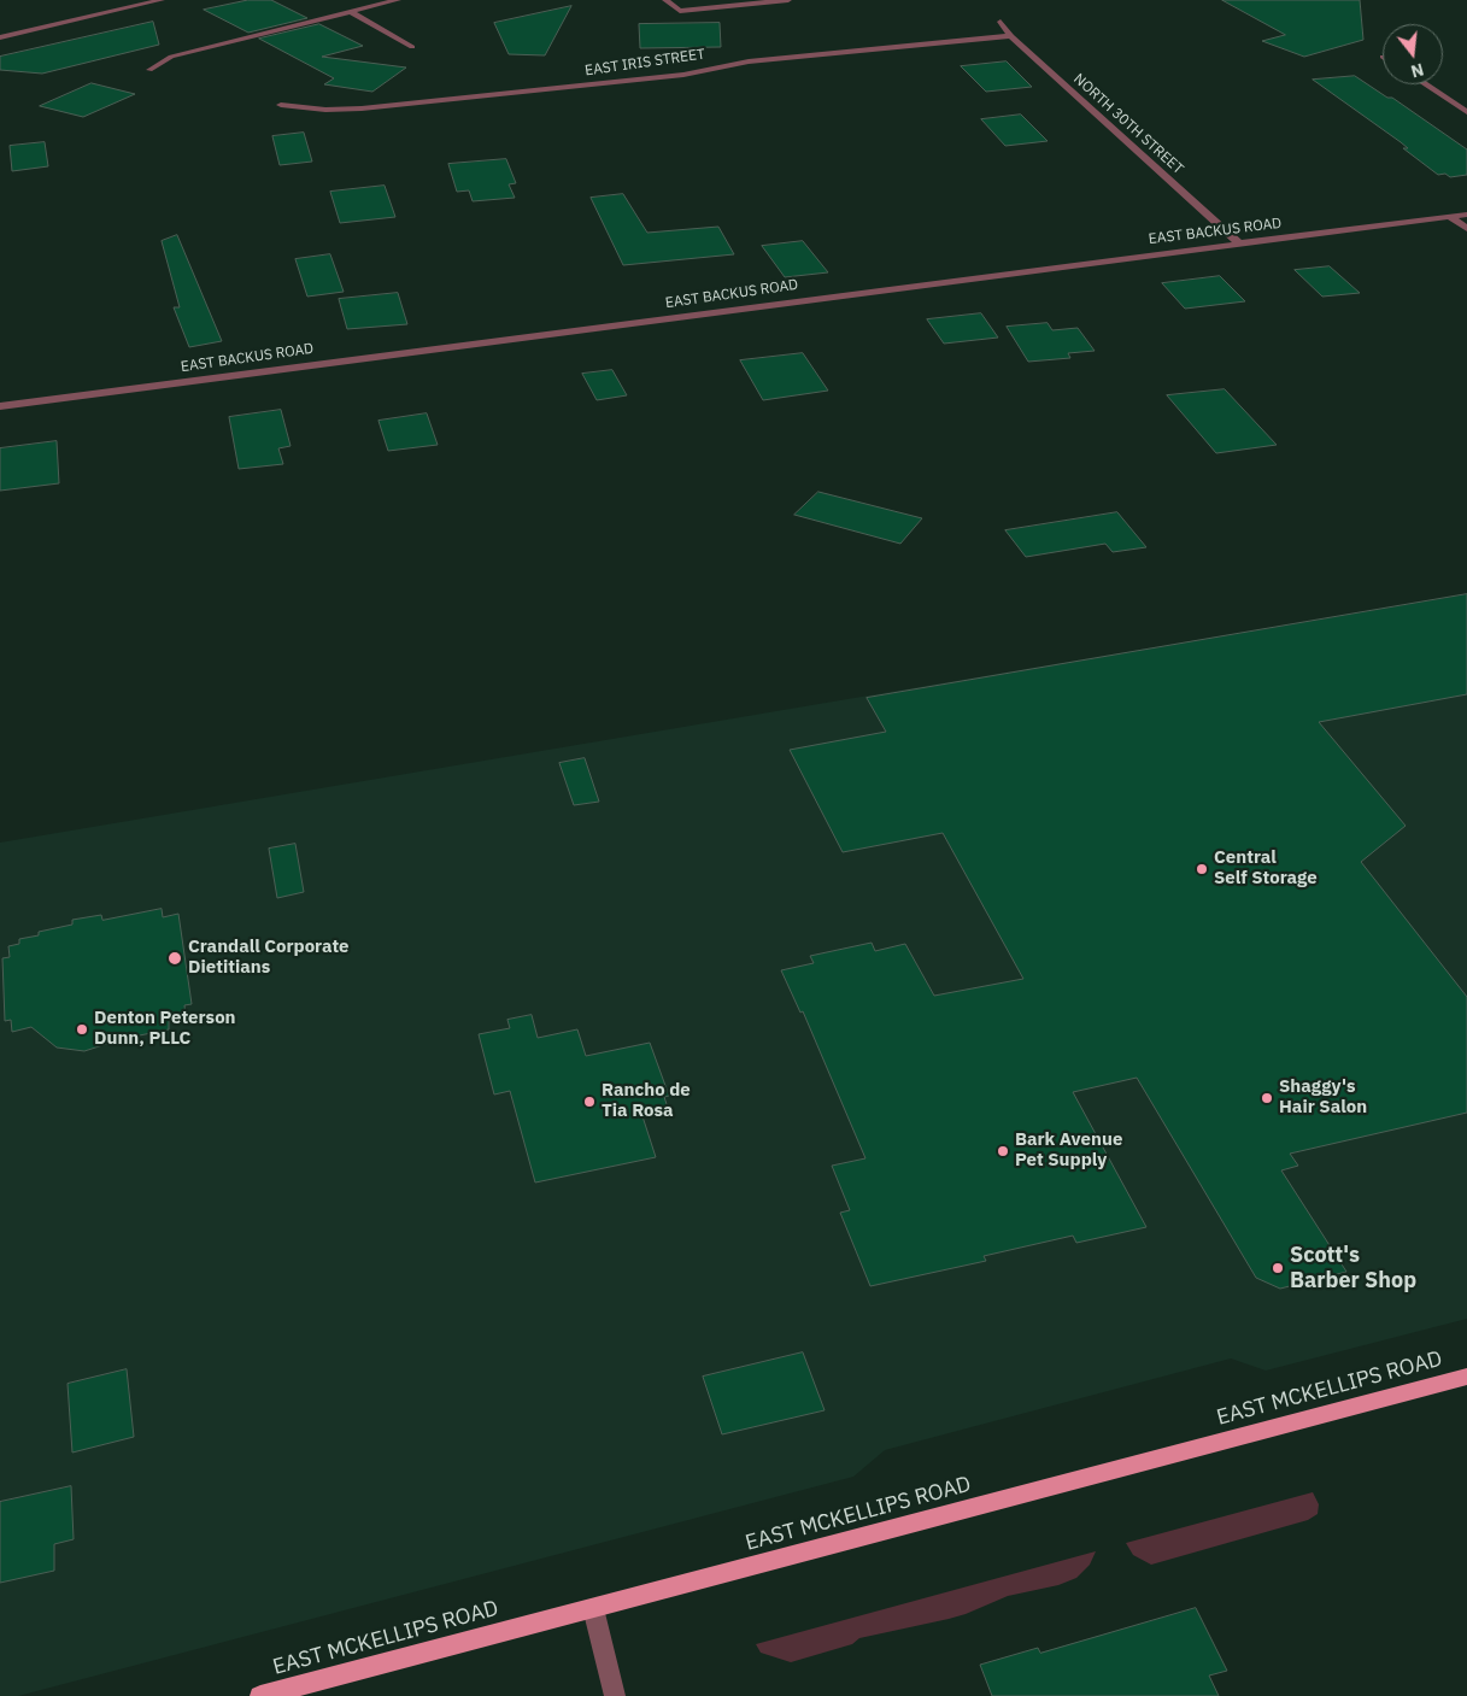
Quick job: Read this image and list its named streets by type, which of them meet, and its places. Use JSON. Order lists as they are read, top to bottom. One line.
{"streets":{"main road":["EAST MCKELLIPS ROAD"],"street":["EAST IRIS STREET","NORTH 30TH STREET","EAST BACKUS ROAD"]},"crossings":[["EAST IRIS STREET","NORTH 30TH STREET"],["NORTH 30TH STREET","EAST BACKUS ROAD"]],"places":["Central Self Storage","Crandall Corporate Dietitians","Denton Peterson Dunn, PLLC","Shaggy's Hair Salon","Rancho de Tia Rosa","Bark Avenue Pet Supply","Scott's Barber Shop"],"north":"bottom"}
